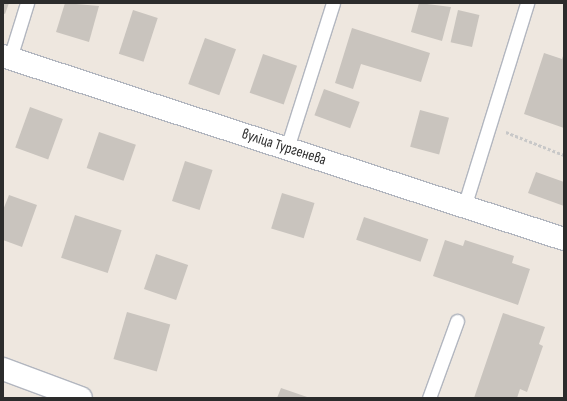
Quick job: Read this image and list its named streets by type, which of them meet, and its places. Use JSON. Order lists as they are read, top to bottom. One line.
{"streets":{"street":["вуліца Тургенева"]}}
